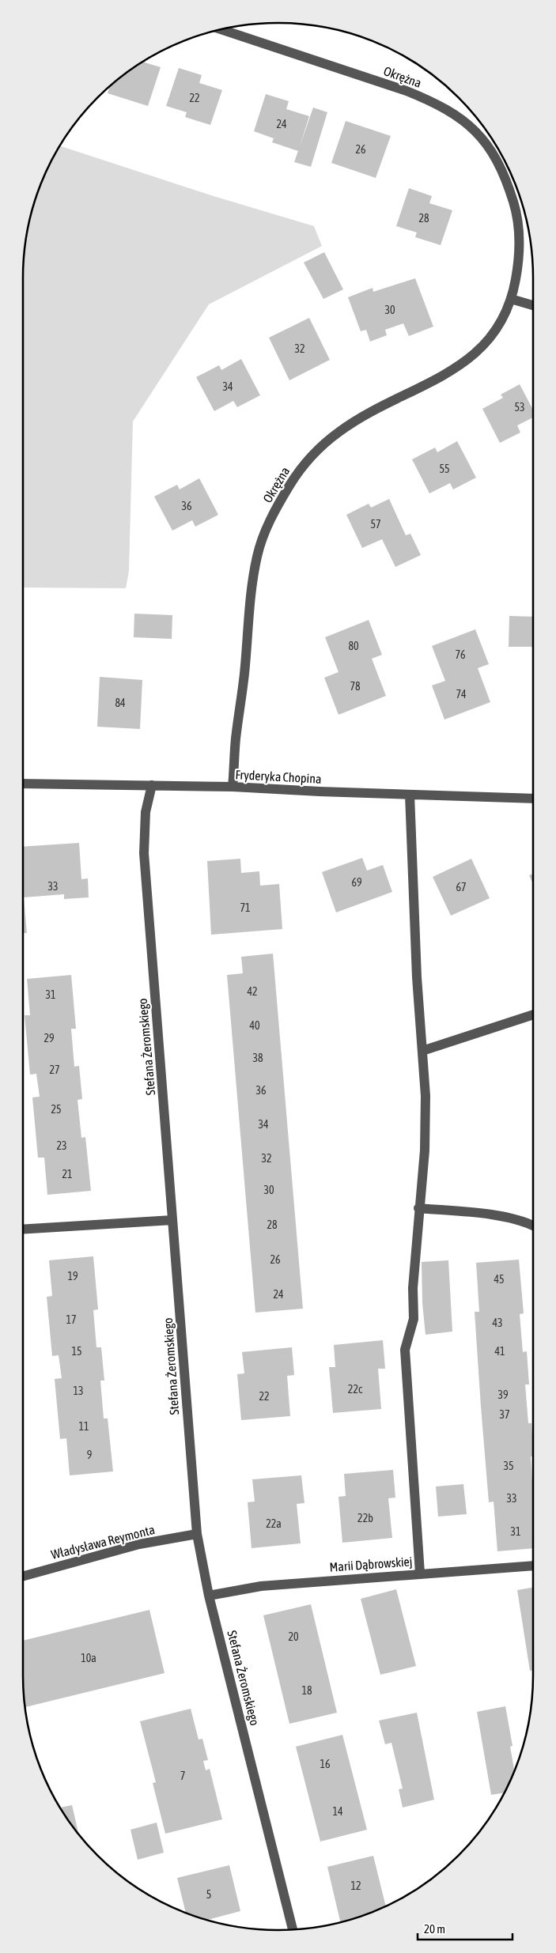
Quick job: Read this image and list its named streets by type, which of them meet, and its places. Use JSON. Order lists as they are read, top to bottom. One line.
{"streets":{"street":["Okrężna","Fryderyka Chopina","Stefana Żeromskiego","Władysława Reymonta","Marii Dąbrowskiej"]},"crossings":[["Okrężna","Fryderyka Chopina"],["Fryderyka Chopina","Stefana Żeromskiego"],["Stefana Żeromskiego","Władysława Reymonta"],["Stefana Żeromskiego","Marii Dąbrowskiej"]],"house_numbers":["22","24","26","28","30","32","34","53","55","36","57","80","76","78","74","84","69","33","67","71","42","31","40","29","38","27","36","25","34","23","32","21","30","28","26","19","45","24","17","43","15","41","22c","13","39","22","37","11","9","35","33","22b","22a","31","20","10a","18","16","7","14","12","5"],"scale_bar":"20 m"}
